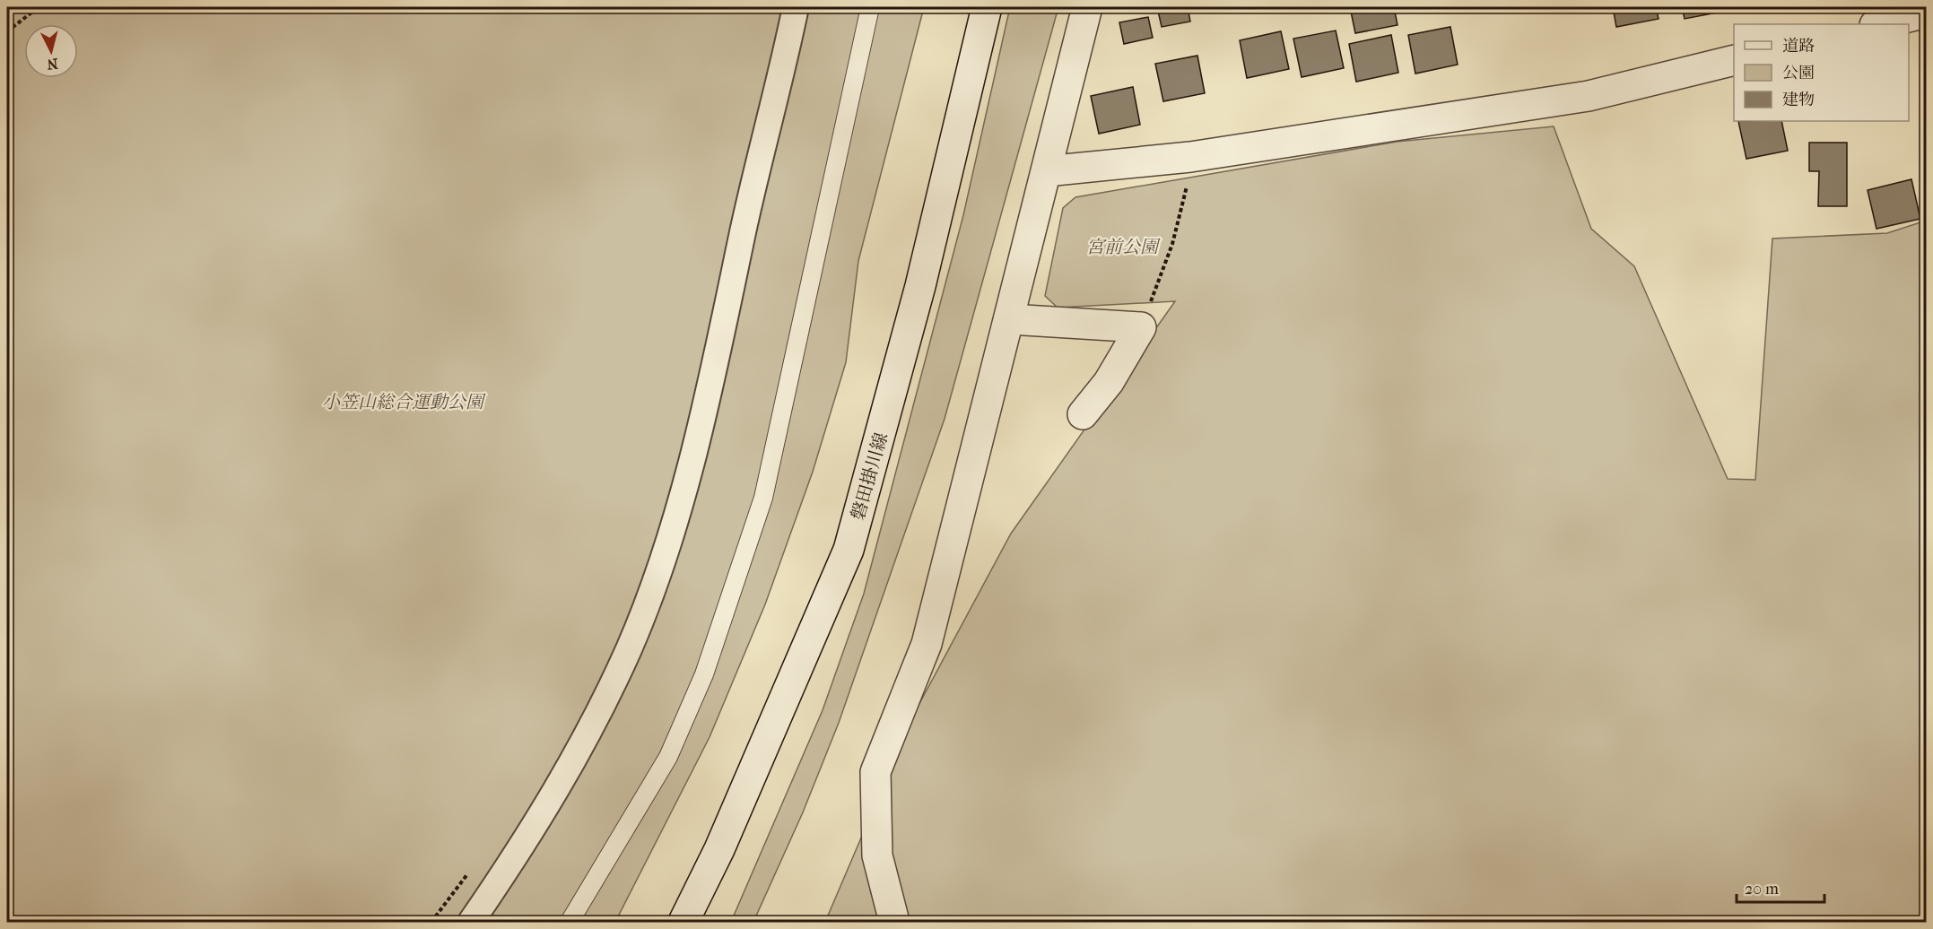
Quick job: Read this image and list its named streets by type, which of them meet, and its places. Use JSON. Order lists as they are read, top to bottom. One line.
{"streets":{"street":["磐田掛川線"]},"parks":["宮前公園","小笠山総合運動公園"],"legend":["道路","公園","建物"],"scale_bar":"20 m","north":"bottom"}
